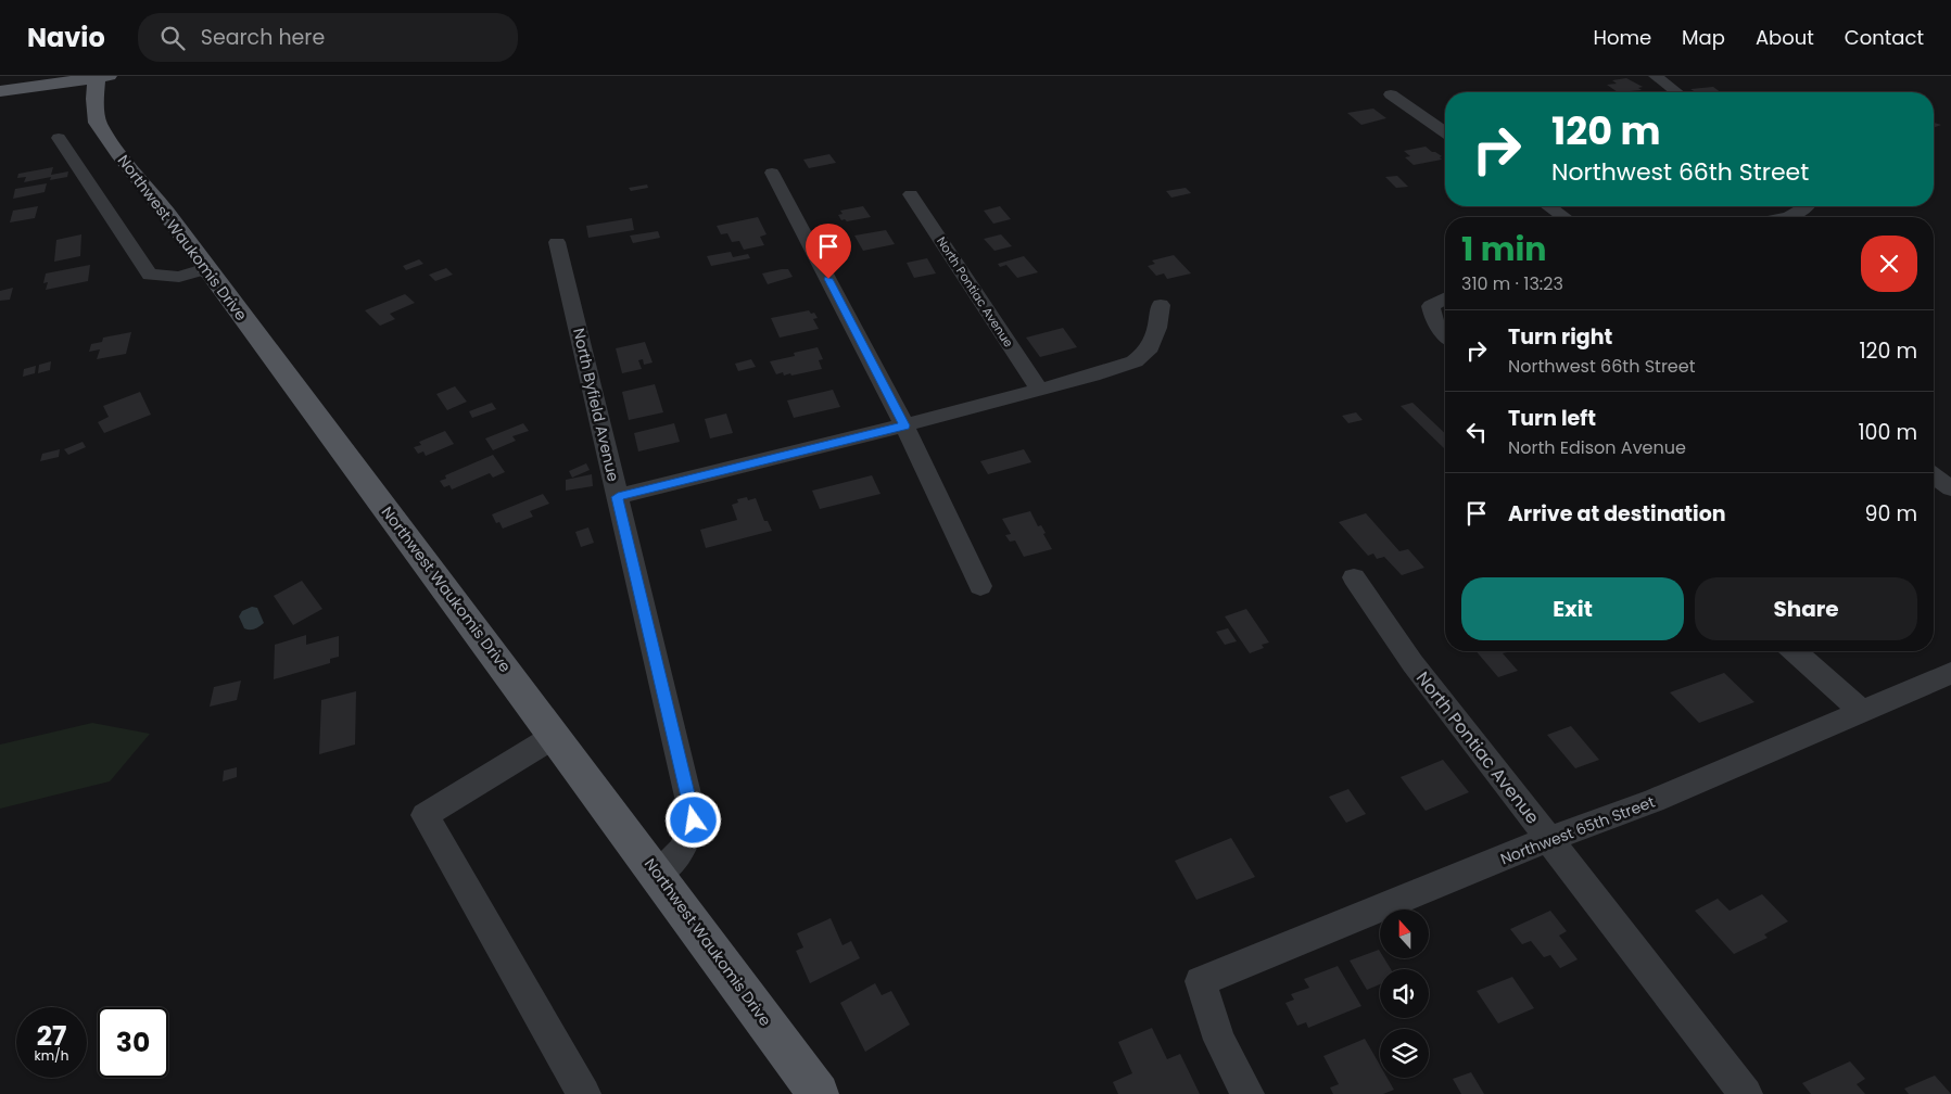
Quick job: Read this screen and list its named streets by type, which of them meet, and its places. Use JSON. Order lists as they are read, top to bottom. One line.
{"streets":{"main road":["Northwest Waukomis Drive"],"street":["North Pontiac Avenue","North Byfield Avenue","Northwest 65th Street"]},"crossings":[["Northwest Waukomis Drive","North Byfield Avenue"],["North Pontiac Avenue","Northwest 65th Street"]],"north":"top","page":{"header":"Navio","search":"Search here","nav":["Home","Map","About","Contact"],"turn":["120 m","Northwest 66th Street"],"heading":["1 min","310 m · 13:23"],"list":[{"name":"Turn right","note":"Northwest 66th Street","value":"120 m"},{"name":"Turn left","note":"North Edison Avenue","value":"100 m"},{"name":"Arrive at destination","value":"90 m"}],"buttons":["Exit","Share"],"speed":"27 km/h","limit":"30"}}
